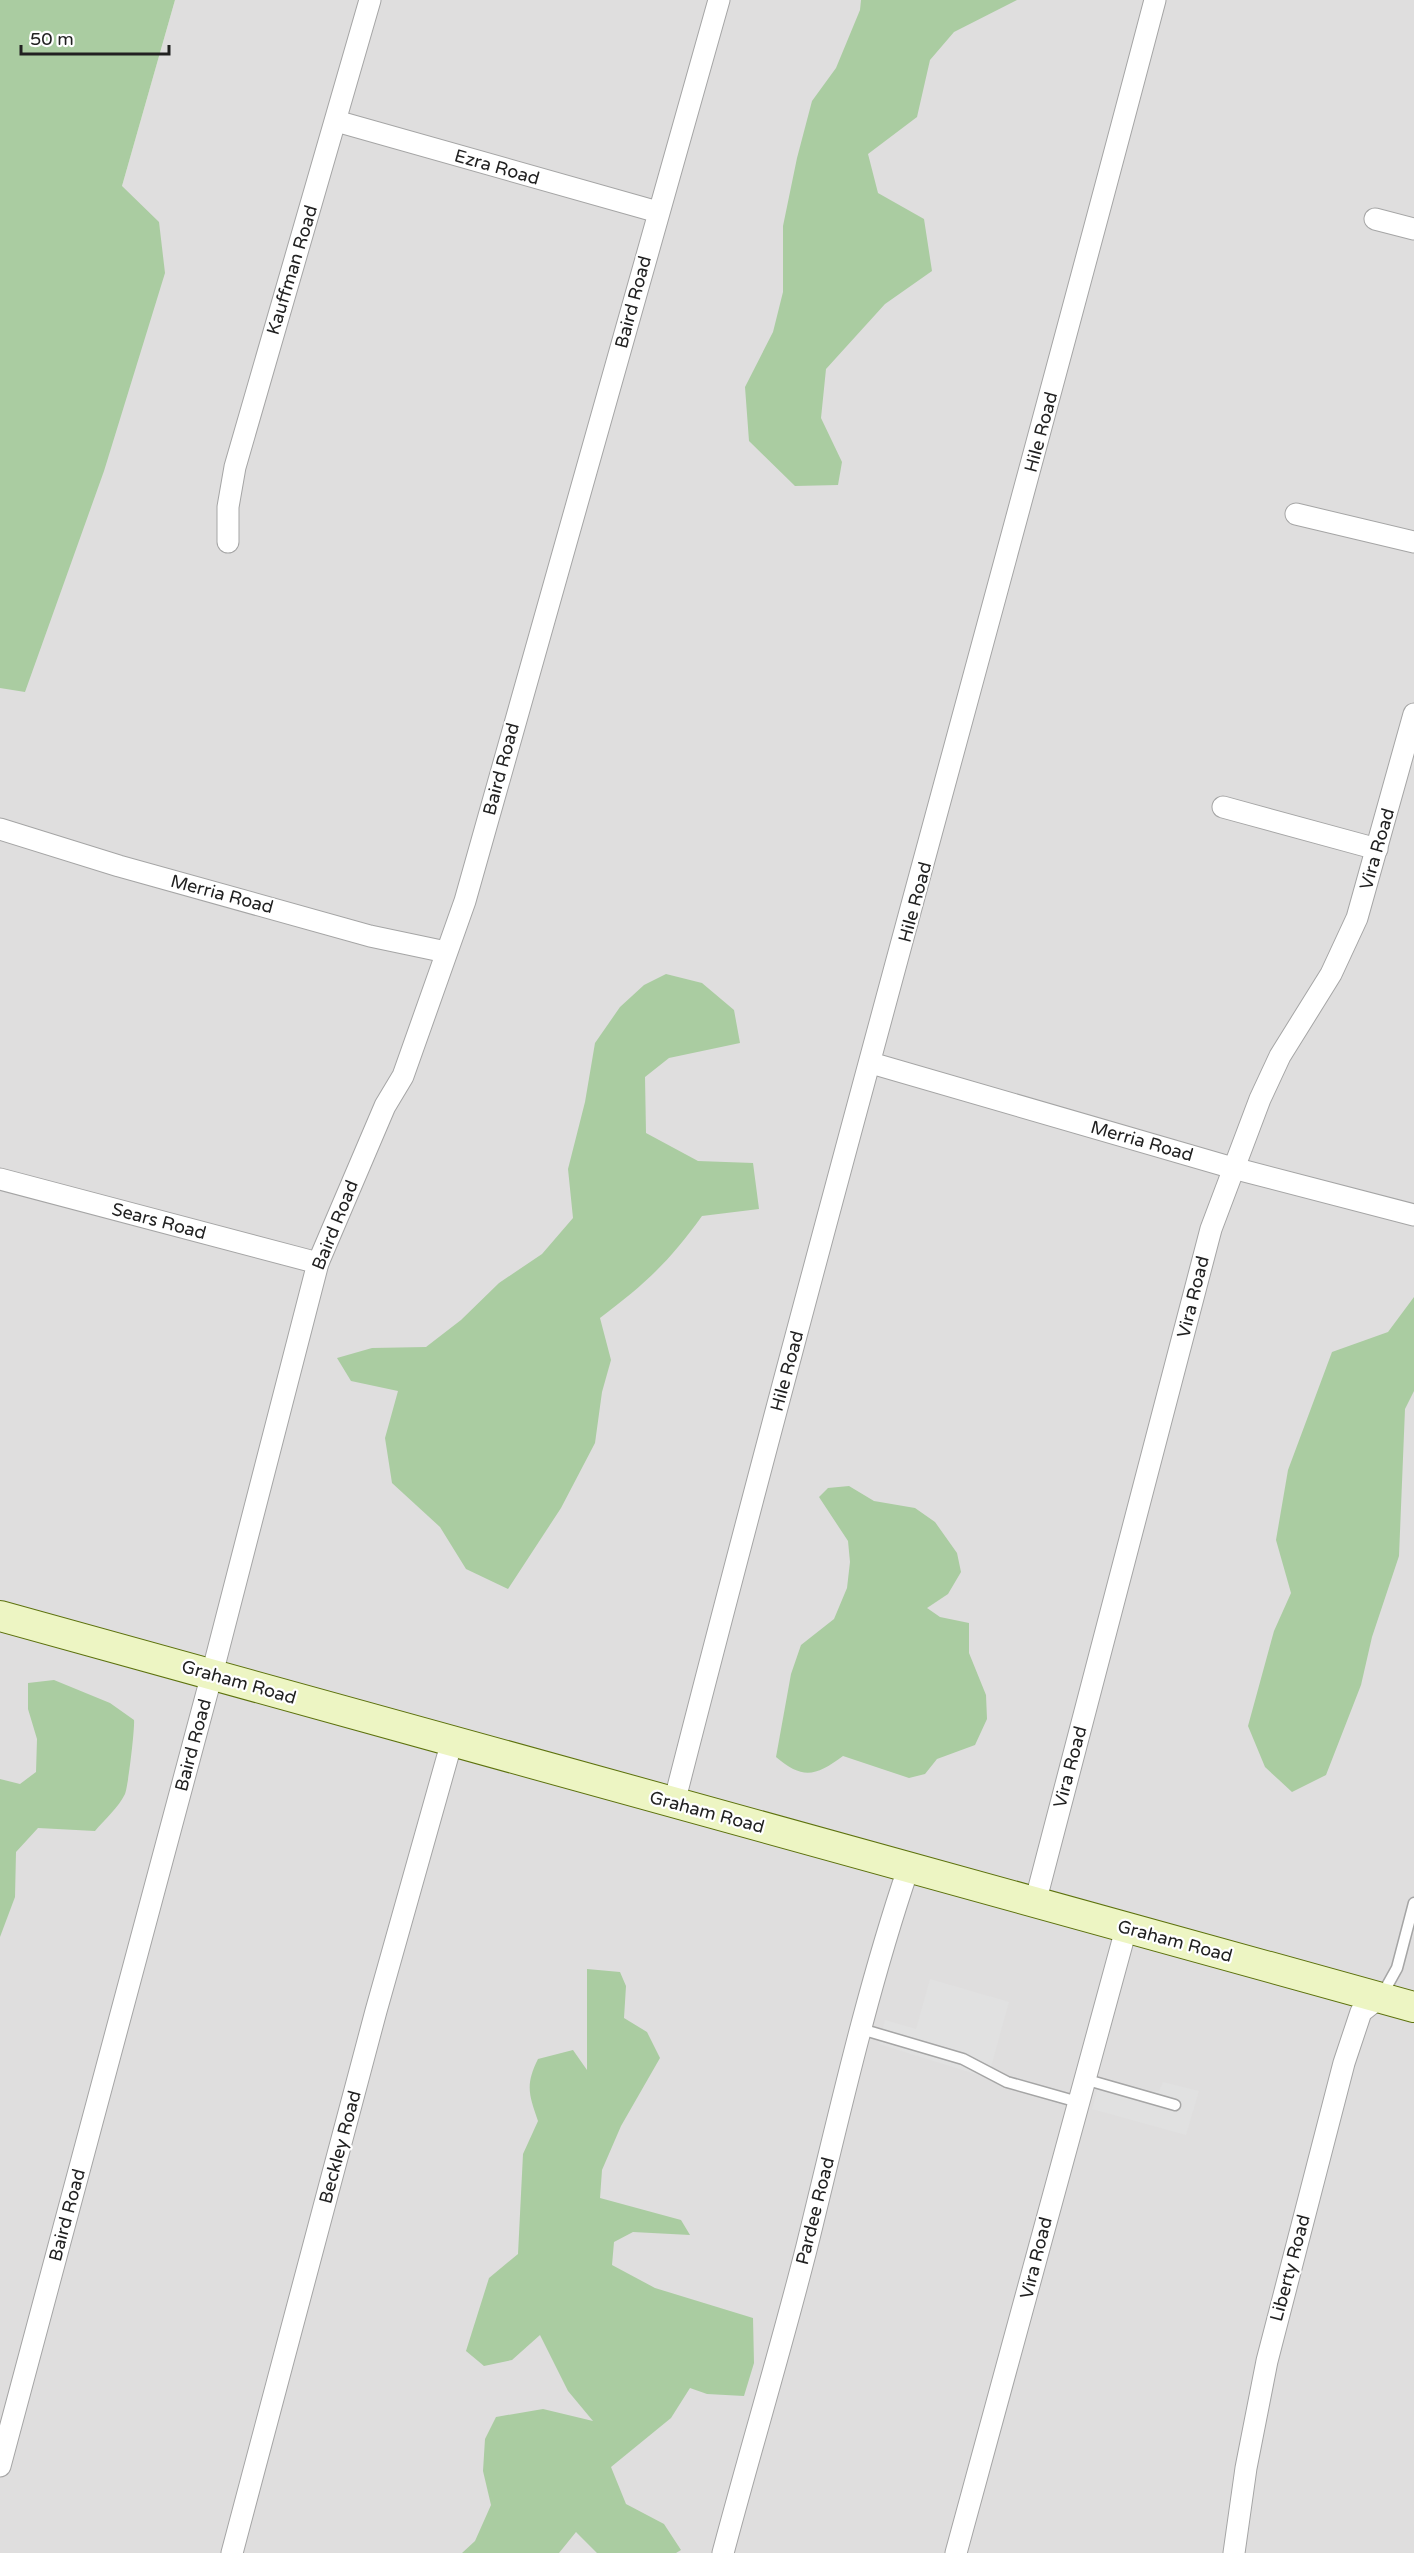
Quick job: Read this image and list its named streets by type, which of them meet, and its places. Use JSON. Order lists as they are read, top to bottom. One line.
{"streets":{"main road":["Graham Road"],"street":["Ezra Road","Kauffman Road","Baird Road","Hile Road","Vira Road","Merria Road","Sears Road","Beckley Road","Pardee Road","Liberty Road"]},"crossings":[["Ezra Road","Kauffman Road"],["Ezra Road","Baird Road"],["Baird Road","Merria Road"],["Baird Road","Sears Road"],["Baird Road","Graham Road"],["Hile Road","Merria Road"],["Hile Road","Graham Road"],["Vira Road","Merria Road"],["Vira Road","Graham Road"],["Graham Road","Beckley Road"],["Graham Road","Pardee Road"],["Graham Road","Liberty Road"]],"scale_bar":"50 m"}
